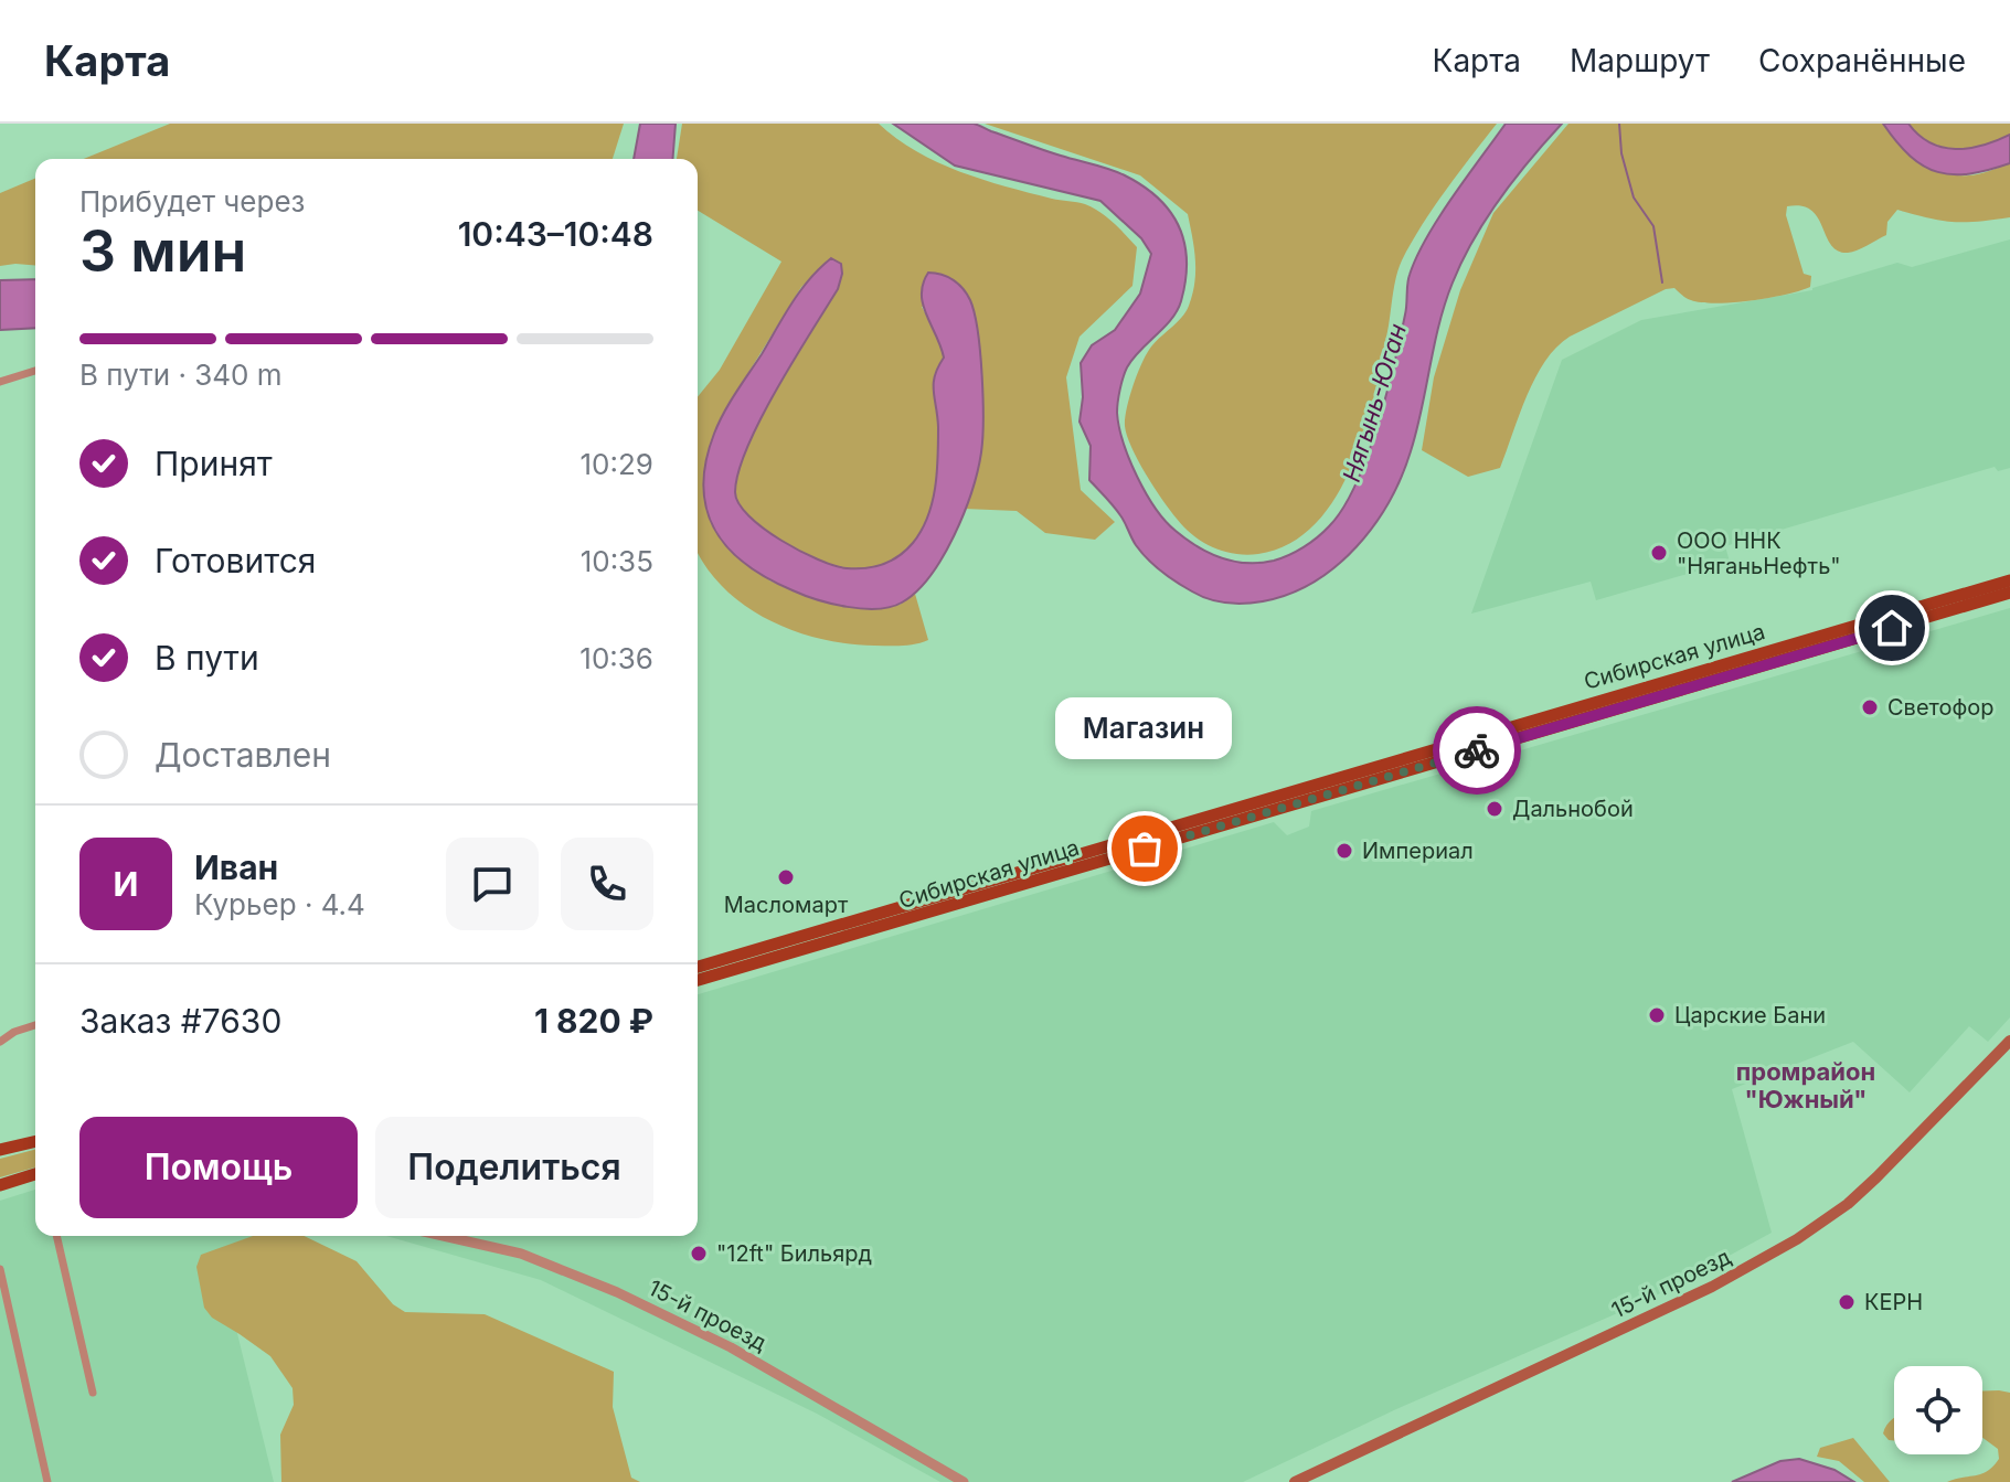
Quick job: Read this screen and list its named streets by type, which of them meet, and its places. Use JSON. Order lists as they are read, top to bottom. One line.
{"streets":{"main road":["Сибирская улица","15-й проезд"]},"districts":["промрайон \"Южный\""],"water":["Нягынь-Юган"],"places":["ООО ННК \"НяганьНефть\"","Светофор","Дальнобой","Магазин","Империал","Масломарт","Царские Бани","\"12ft\" Бильярд","КЕРН"],"page":{"header":"Карта","nav":["Карта","Маршрут","Сохранённые"],"heading":["3 мин","Прибудет через","10:43–10:48"],"panel":["Иван","Курьер · 4.4","Заказ #7630","1 820 ₽"],"bar":"В пути · 340 m","list":[["Принят","10:29"],["Готовится","10:35"],["В пути","10:36"],"Доставлен"],"bubble":"Магазин","round":"И","buttons":["Помощь","Поделиться"]}}
